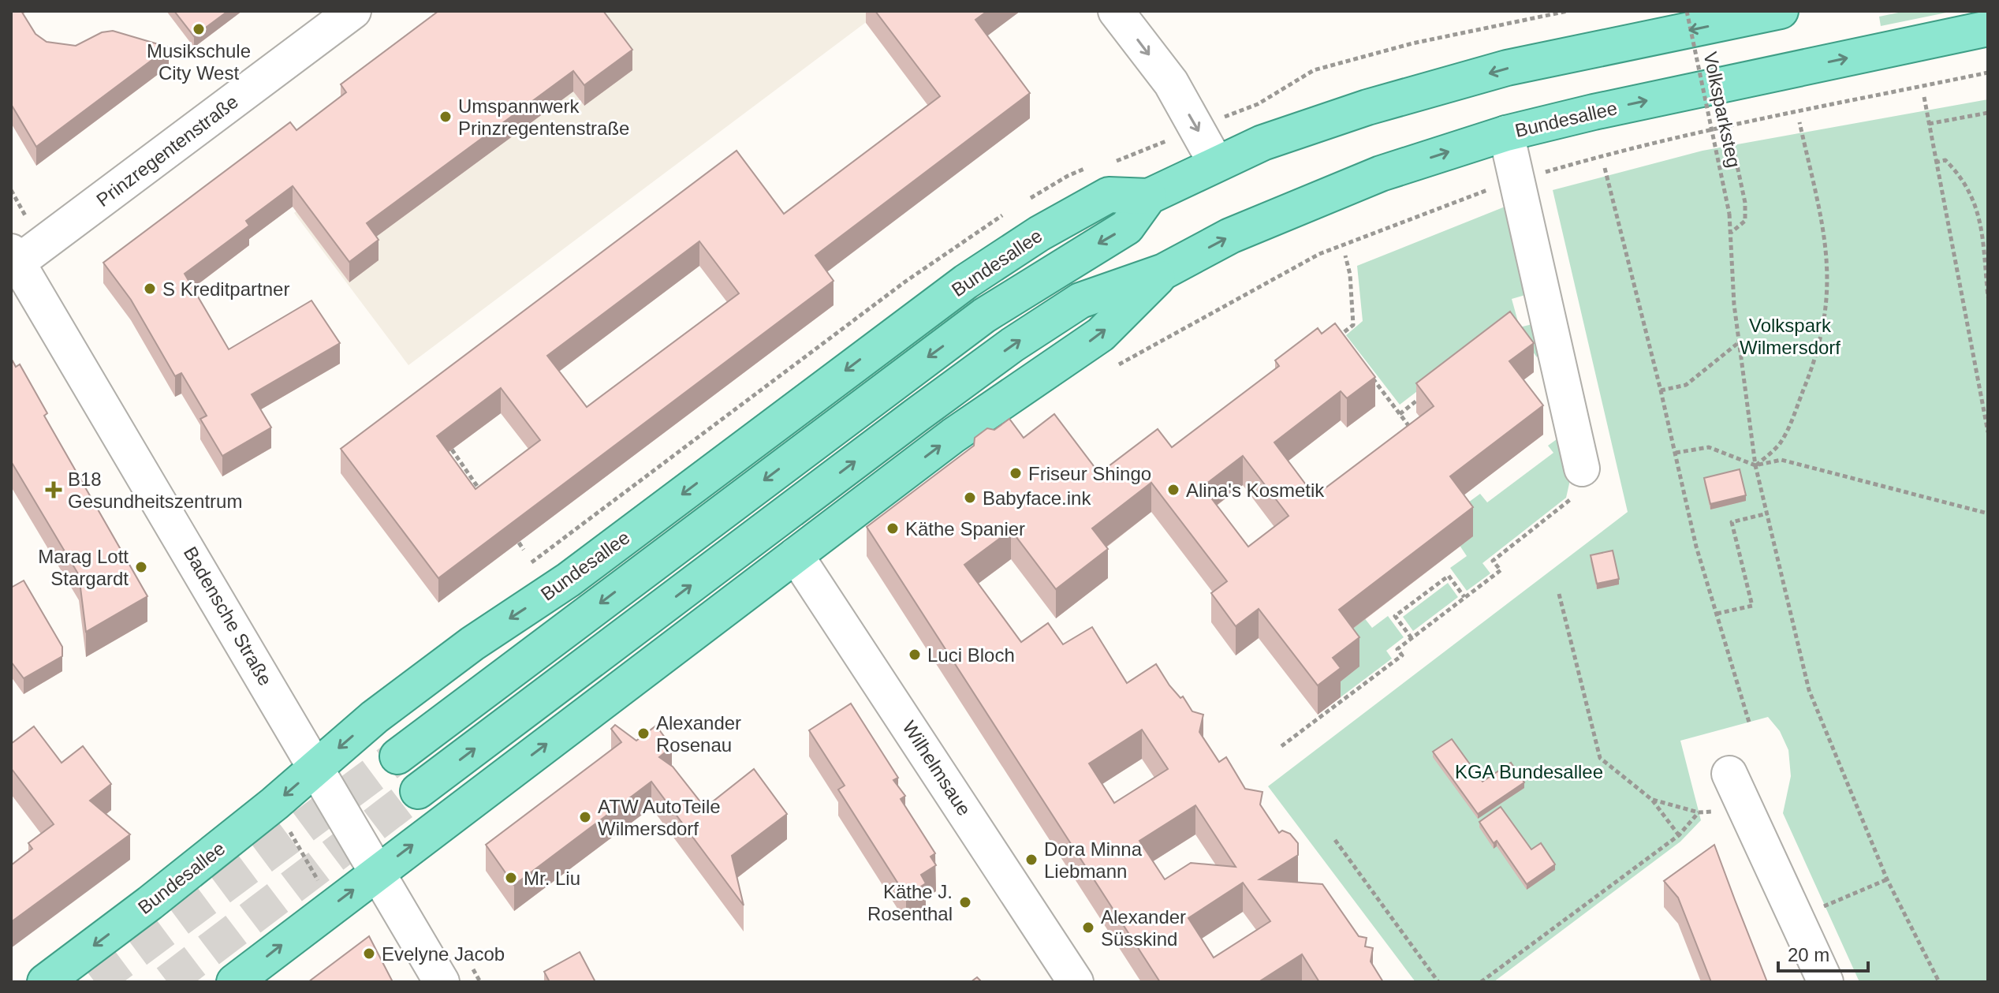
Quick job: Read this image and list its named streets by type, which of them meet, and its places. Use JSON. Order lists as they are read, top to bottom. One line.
{"streets":{"main road":["Bundesallee"],"street":["Prinzregentenstraße","Badensche Straße","Wilhelmsaue"],"path":["Volksparksteg"]},"crossings":[["Bundesallee","Badensche Straße"],["Bundesallee","Wilhelmsaue"],["Prinzregentenstraße","Badensche Straße"]],"parks":["Volkspark Wilmersdorf","KGA Bundesallee"],"places":{"other":["Musikschule City West","Umspannwerk Prinzregentenstraße","S Kreditpartner","Friseur Shingo","Alina's Kosmetik","Babyface.ink","Käthe Spanier","Marag Lott Stargardt","Luci Bloch","Alexander Rosenau","ATW AutoTeile Wilmersdorf","Dora Minna Liebmann","Mr. Liu","Käthe J. Rosenthal","Alexander Süsskind","Evelyne Jacob"],"health":["B18 Gesundheitszentrum"]},"scale_bar":"20 m"}
